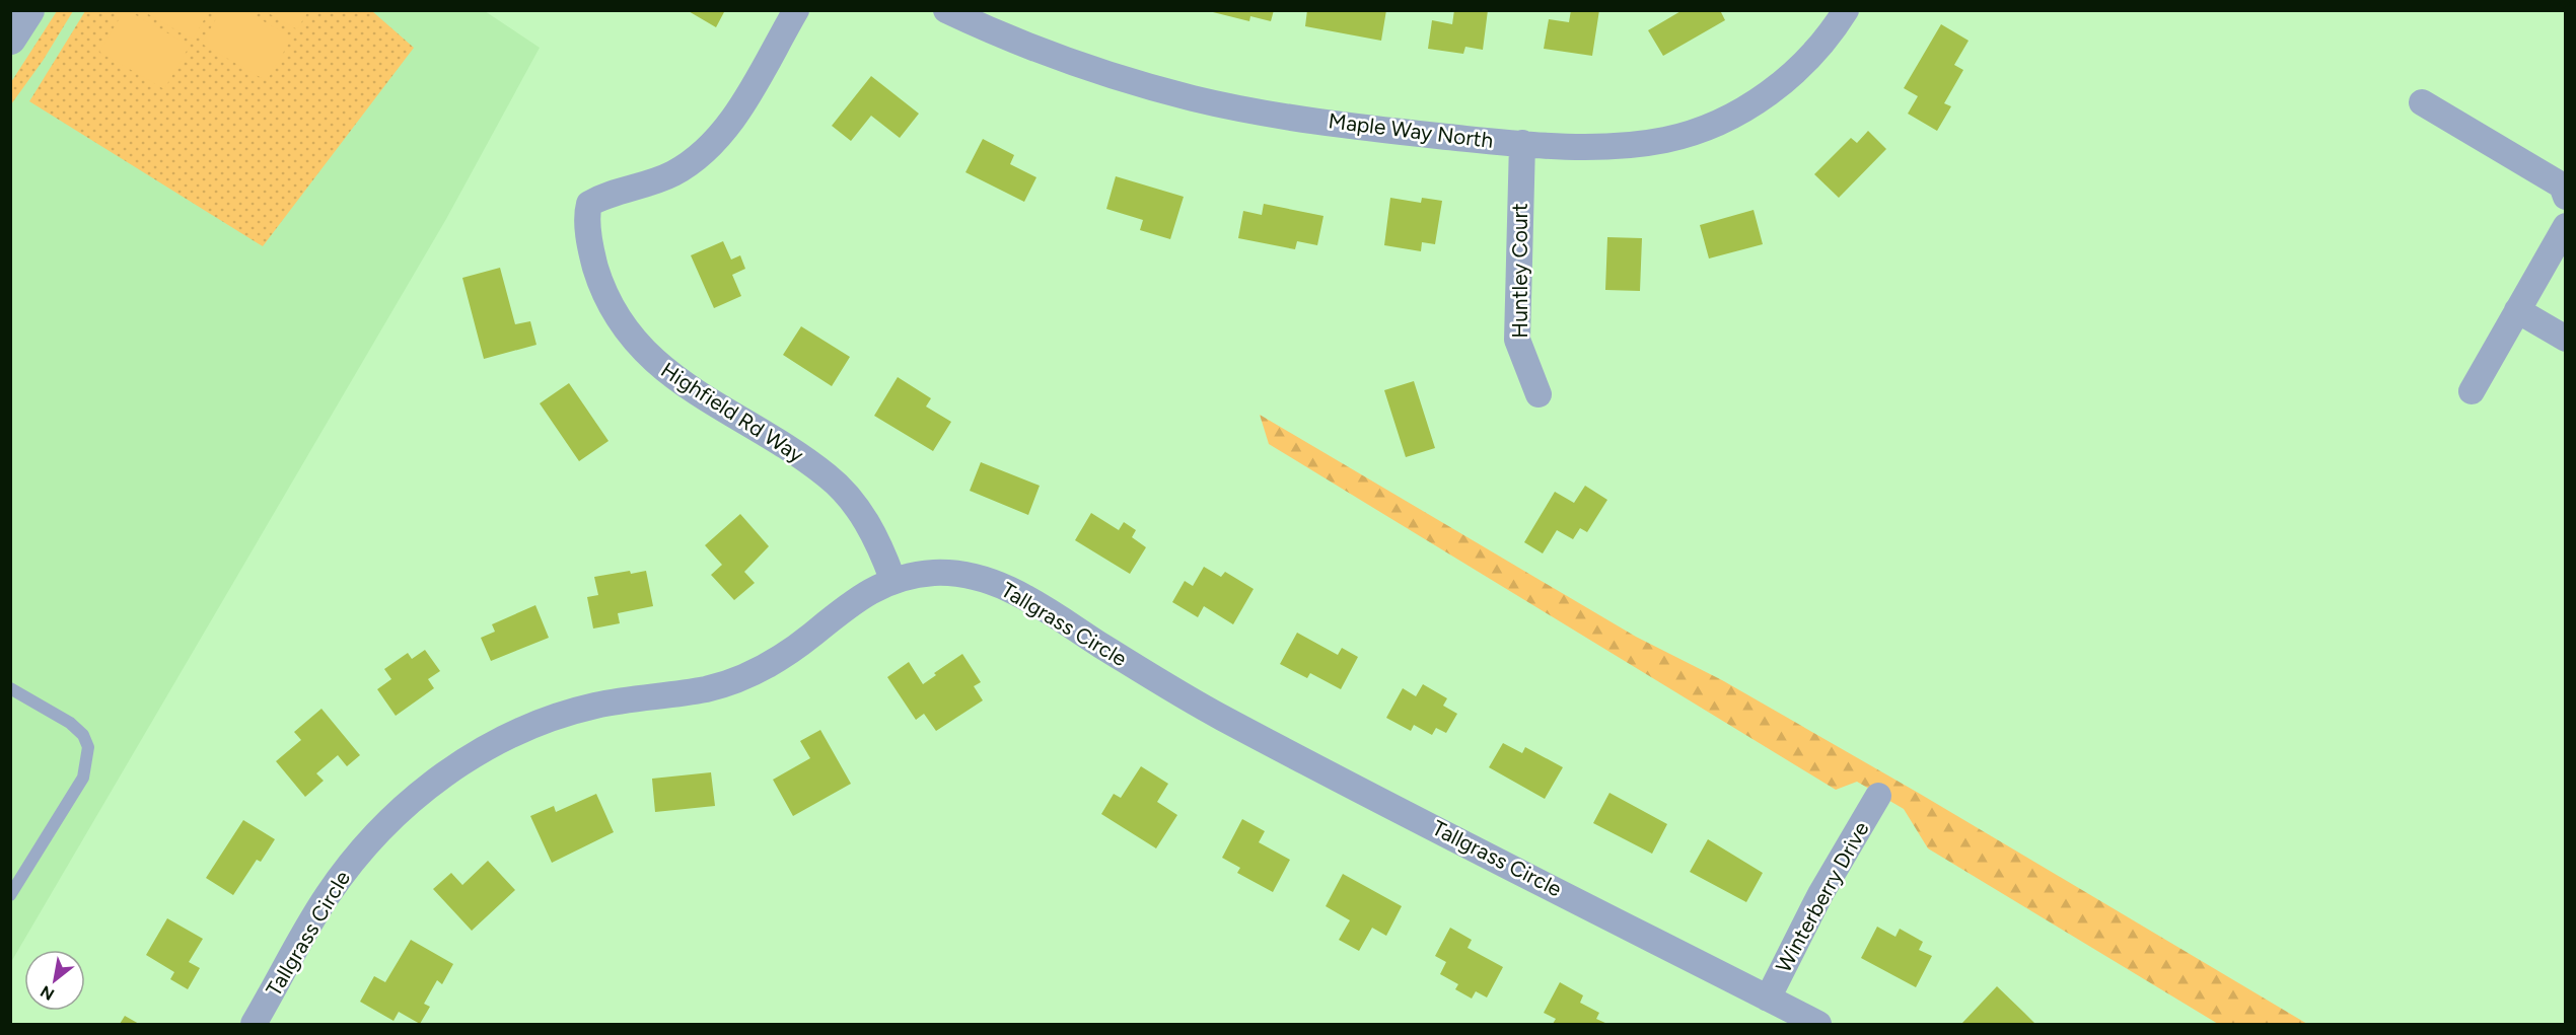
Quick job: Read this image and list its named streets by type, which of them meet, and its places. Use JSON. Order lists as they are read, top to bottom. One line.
{"streets":{"street":["Maple Way North","Huntley Court","Highfield Rd Way","Tallgrass Circle","Winterberry Drive"]},"crossings":[["Maple Way North","Huntley Court"],["Highfield Rd Way","Tallgrass Circle"],["Tallgrass Circle","Winterberry Drive"]],"north":"bottom left"}
